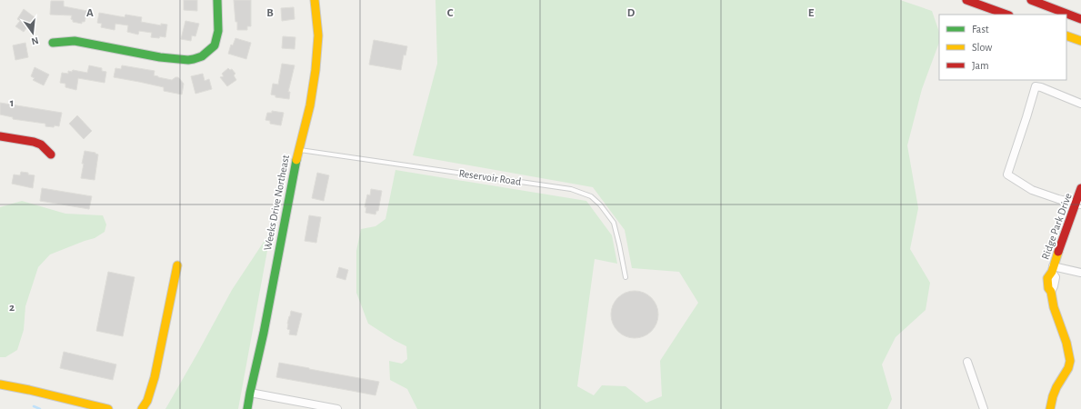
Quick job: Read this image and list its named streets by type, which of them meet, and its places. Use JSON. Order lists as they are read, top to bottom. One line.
{"streets":{"main road":["Weeks Drive Northeast","Ridge Park Drive"],"lane":["Reservoir Road"]},"crossings":[["Reservoir Road","Weeks Drive Northeast"]],"legend":["Fast","Slow","Jam"],"north":"bottom","grid":{"columns":["A","B","C","D","E"],"rows":["1","2"]}}
